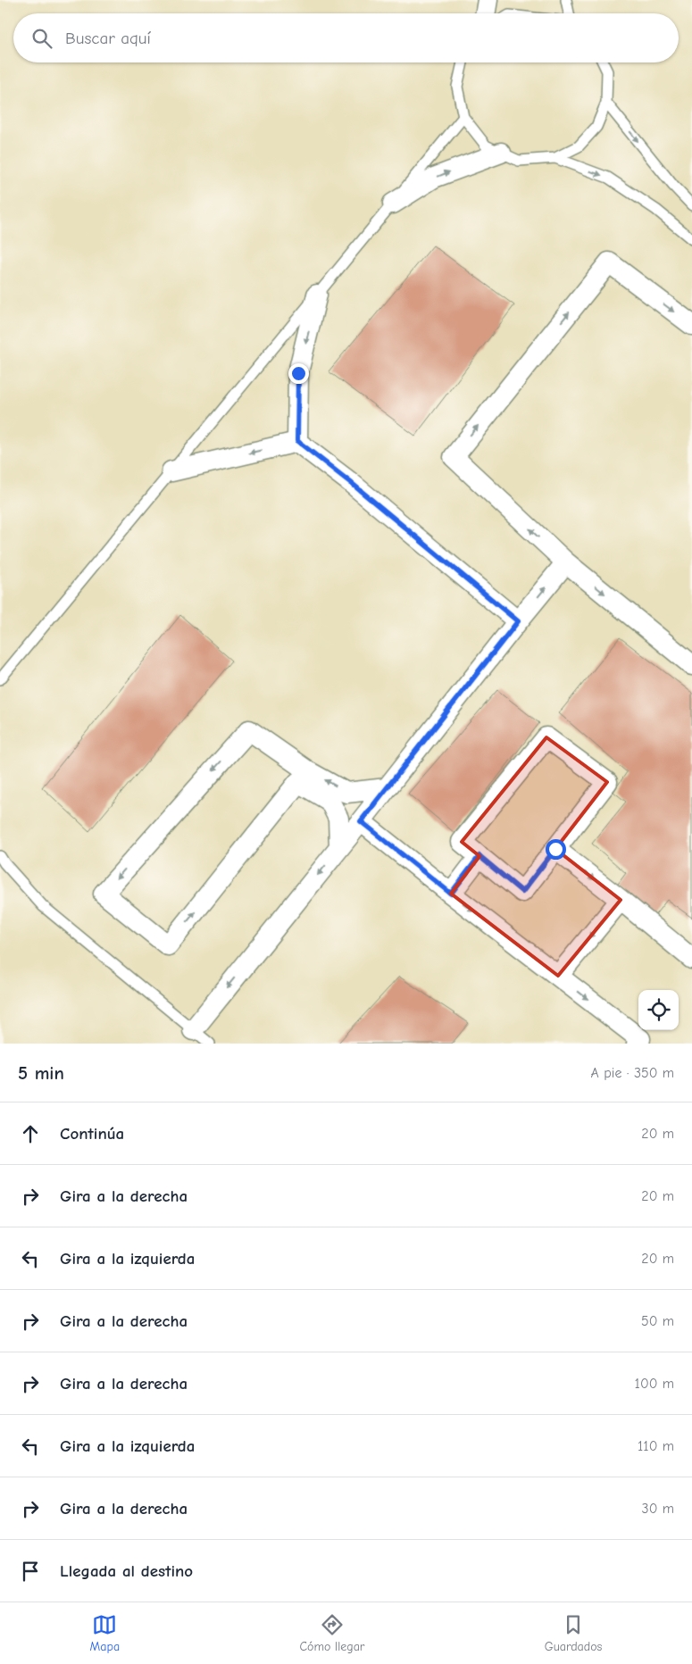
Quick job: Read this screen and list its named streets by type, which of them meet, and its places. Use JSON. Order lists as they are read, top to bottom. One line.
{"page":{"search":"Buscar aquí","heading":["5 min","A pie · 350 m"],"list":[["Continúa","20 m"],["Gira a la derecha","20 m"],["Gira a la izquierda","20 m"],["Gira a la derecha","50 m"],["Gira a la derecha","100 m"],["Gira a la izquierda","110 m"],["Gira a la derecha","30 m"],"Llegada al destino"],"nav":["Mapa","Cómo llegar","Guardados"]}}
